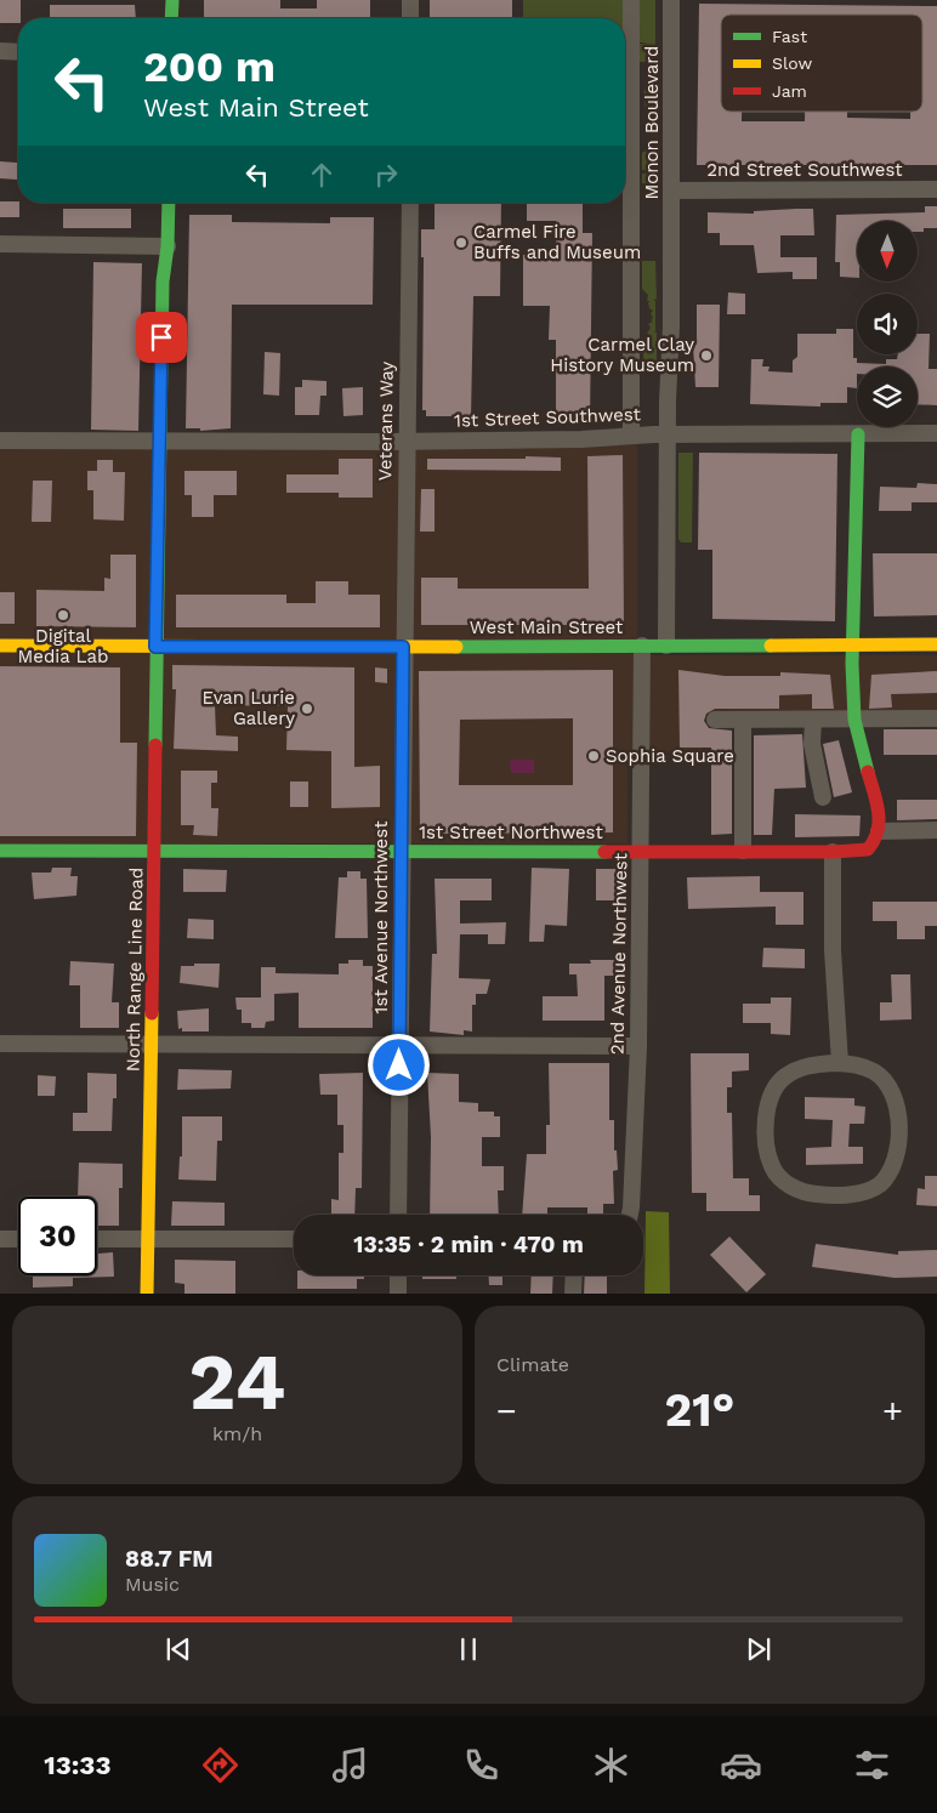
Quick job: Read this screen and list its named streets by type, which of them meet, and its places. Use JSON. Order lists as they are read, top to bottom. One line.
{"streets":{"main road":["West Main Street","1st Street Northwest","North Range Line Road"],"street":["Monon Boulevard","2nd Street Southwest","1st Street Southwest","Veterans Way","1st Avenue Northwest","2nd Avenue Northwest"]},"crossings":[["Monon Boulevard","2nd Street Southwest"],["Monon Boulevard","1st Street Southwest"],["Monon Boulevard","West Main Street"],["1st Street Southwest","Veterans Way"],["1st Street Southwest","North Range Line Road"],["Veterans Way","West Main Street"],["Veterans Way","1st Avenue Northwest"],["West Main Street","1st Avenue Northwest"],["West Main Street","2nd Avenue Northwest"],["West Main Street","North Range Line Road"],["1st Street Northwest","1st Avenue Northwest"],["1st Street Northwest","2nd Avenue Northwest"],["1st Street Northwest","North Range Line Road"]],"places":["Carmel Fire Buffs and Museum","Carmel Clay History Museum","Digital Media Lab","Evan Lurie Gallery","Sophia Square"],"legend":["Fast","Slow","Jam"],"north":"bottom","page":{"turn":["200 m","West Main Street"],"limit":"30","trip":"13:35 · 2 min · 470 m","tile":[["24","km/h"],"Climate"],"heat":["−","21°","+"],"song":["88.7 FM","Music"],"tabs":"13:33"}}
